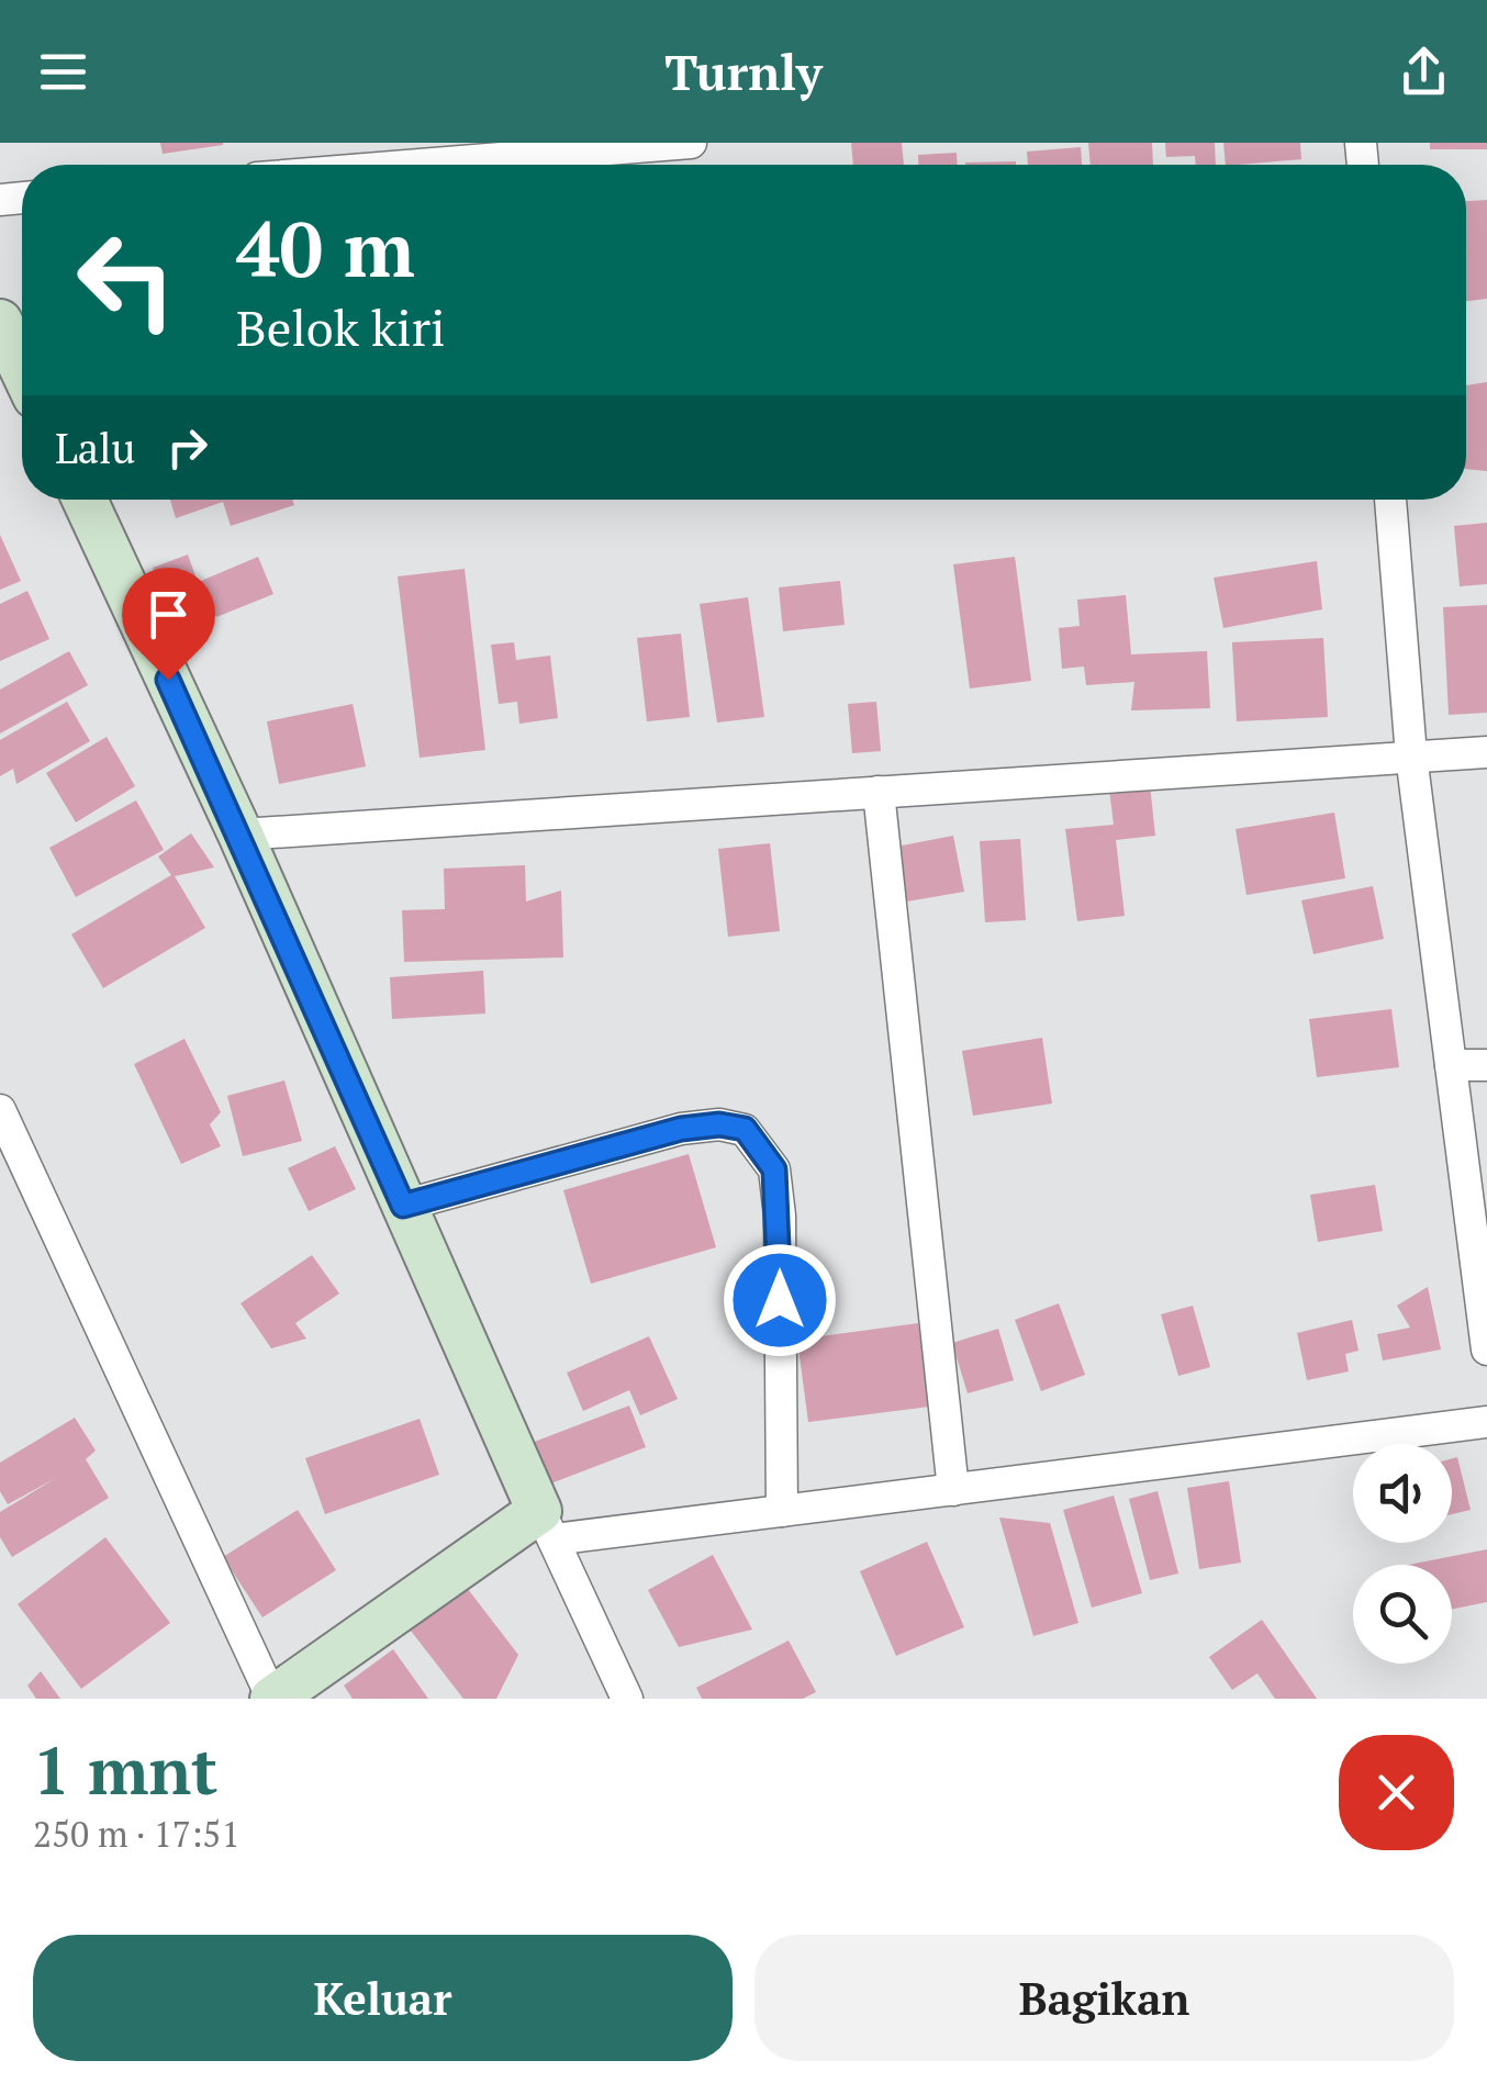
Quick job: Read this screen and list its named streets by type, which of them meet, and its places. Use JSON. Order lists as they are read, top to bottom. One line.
{"page":{"header":"Turnly","turn":["40 m","Belok kiri"],"then":"Lalu","heading":["1 mnt","250 m · 17:51"],"buttons":["Keluar","Bagikan"]}}
